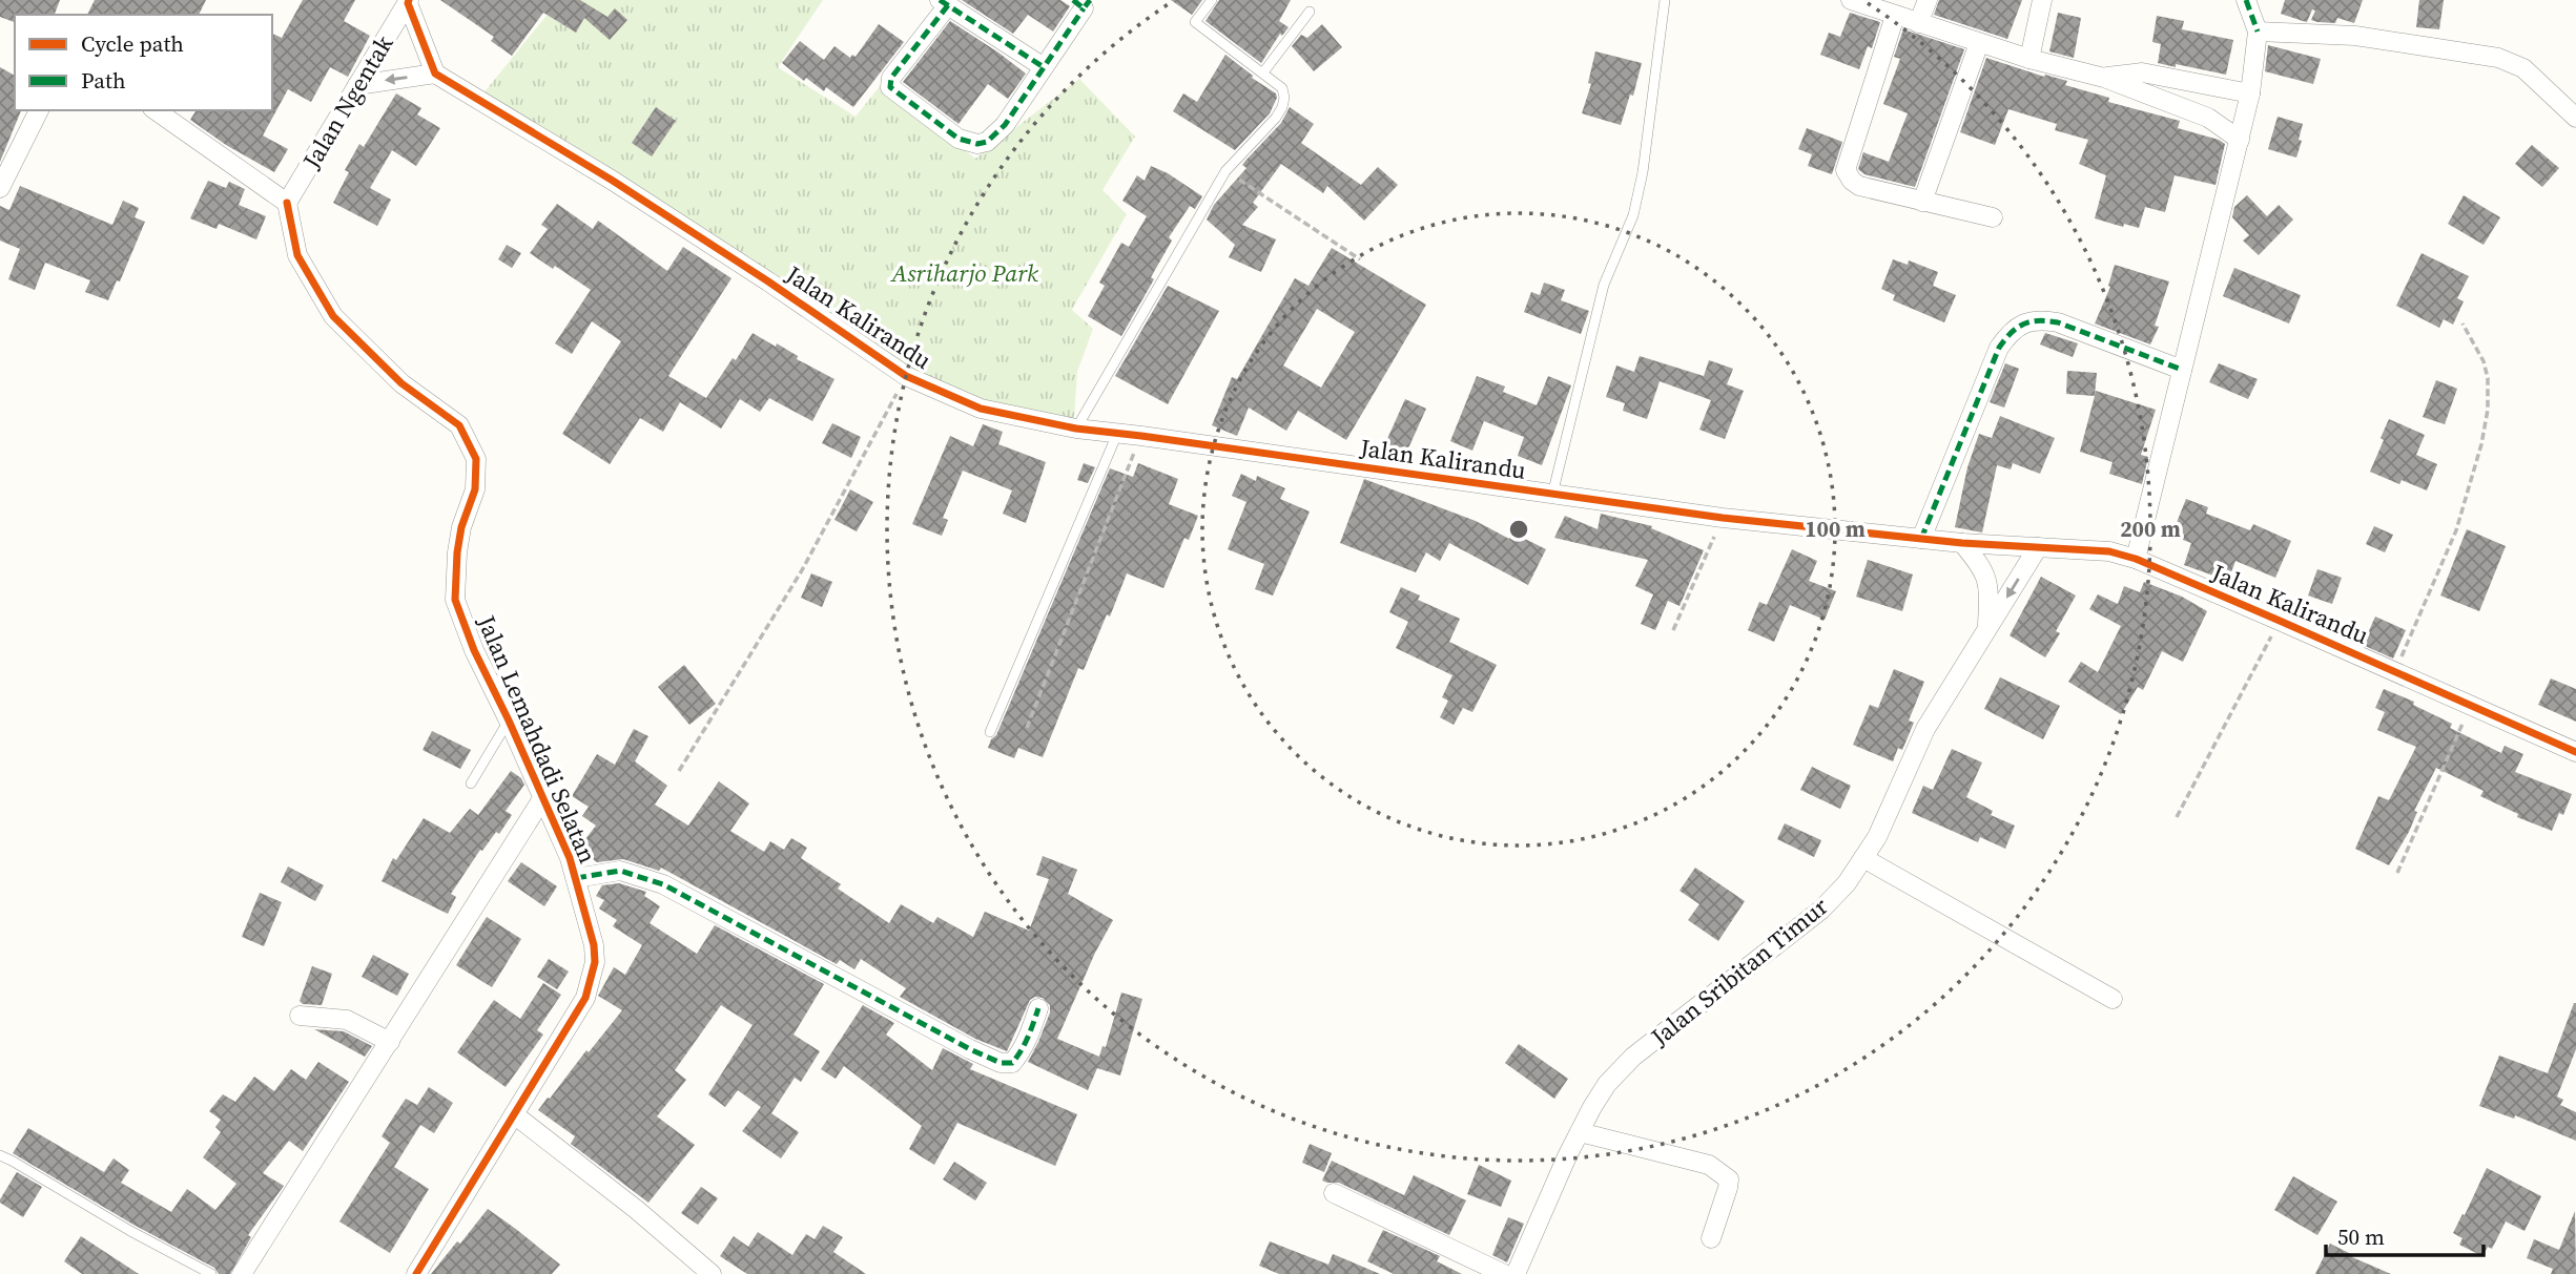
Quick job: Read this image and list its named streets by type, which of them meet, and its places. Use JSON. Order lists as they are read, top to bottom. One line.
{"streets":{"street":["Jalan Ngentak","Jalan Kalirandu","Jalan Lemahdadi Selatan","Jalan Sribitan Timur"]},"crossings":[["Jalan Ngentak","Jalan Lemahdadi Selatan"],["Jalan Kalirandu","Jalan Sribitan Timur"]],"parks":["Asriharjo Park"],"legend":["Cycle path","Path"],"scale_bar":"50 m","rings":["100 m","200 m"]}
